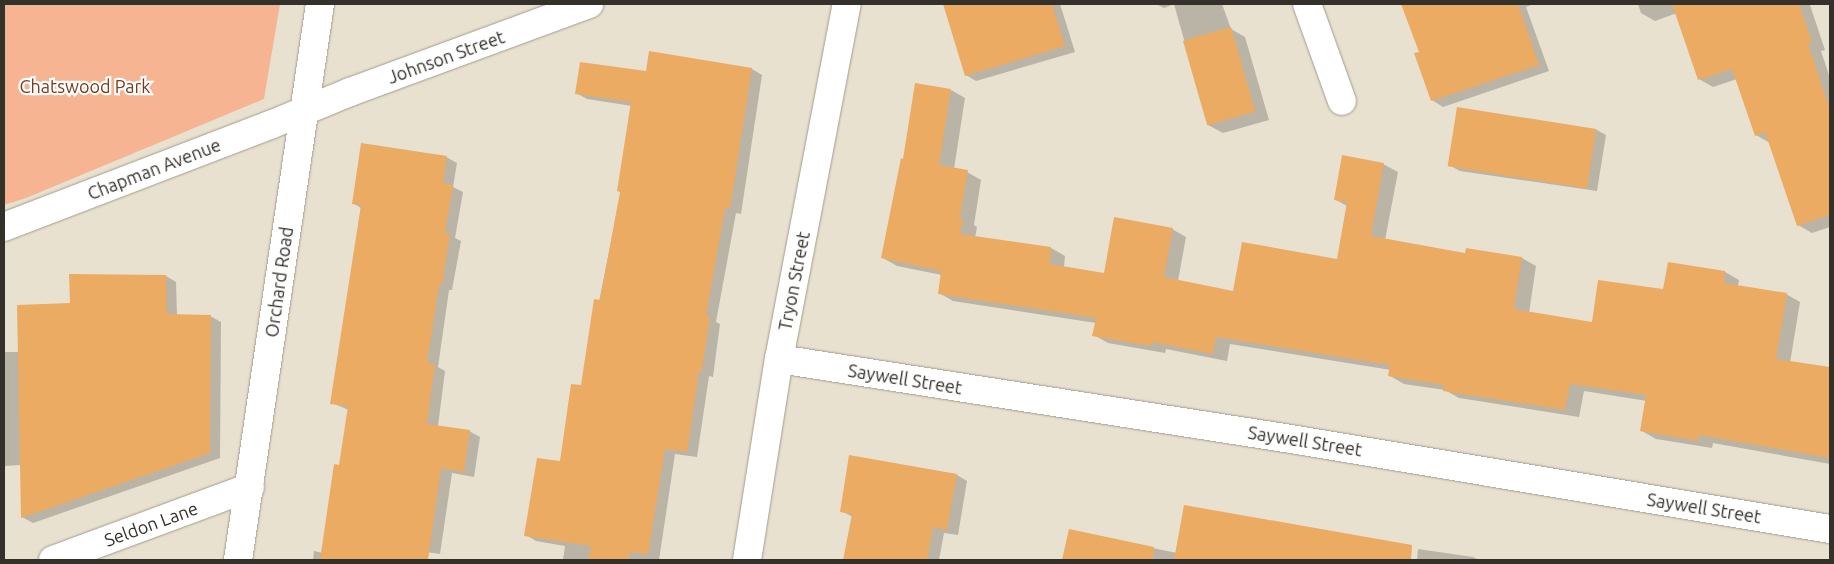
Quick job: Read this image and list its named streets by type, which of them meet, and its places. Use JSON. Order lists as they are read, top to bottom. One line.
{"streets":{"street":["Johnson Street","Chapman Avenue","Tryon Street","Orchard Road","Saywell Street","Seldon Lane"]},"crossings":[["Johnson Street","Chapman Avenue"],["Johnson Street","Orchard Road"],["Chapman Avenue","Orchard Road"],["Tryon Street","Saywell Street"],["Orchard Road","Seldon Lane"]],"parks":["Chatswood Park"]}
